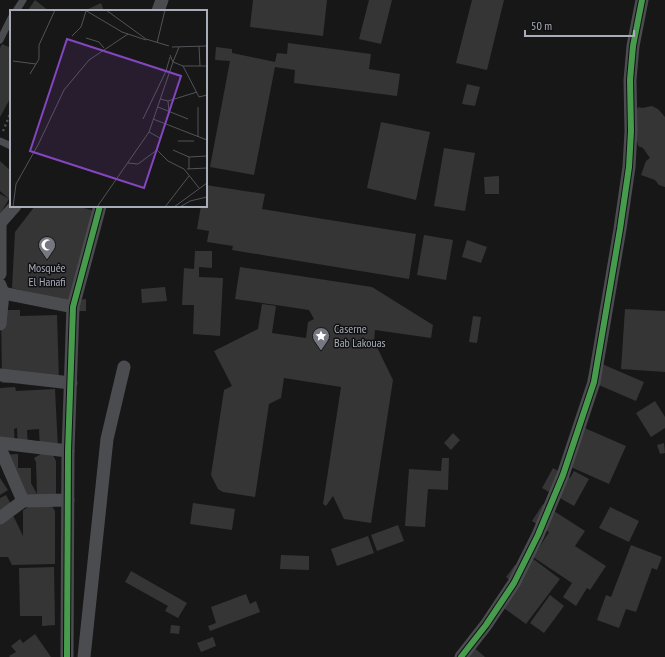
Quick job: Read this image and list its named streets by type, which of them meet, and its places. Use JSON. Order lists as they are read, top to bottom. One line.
{"places":{"mosque":["Mosquée El Hanafi"],"place":["Caserne Bab Lakouas"]},"scale_bar":"50 m"}
